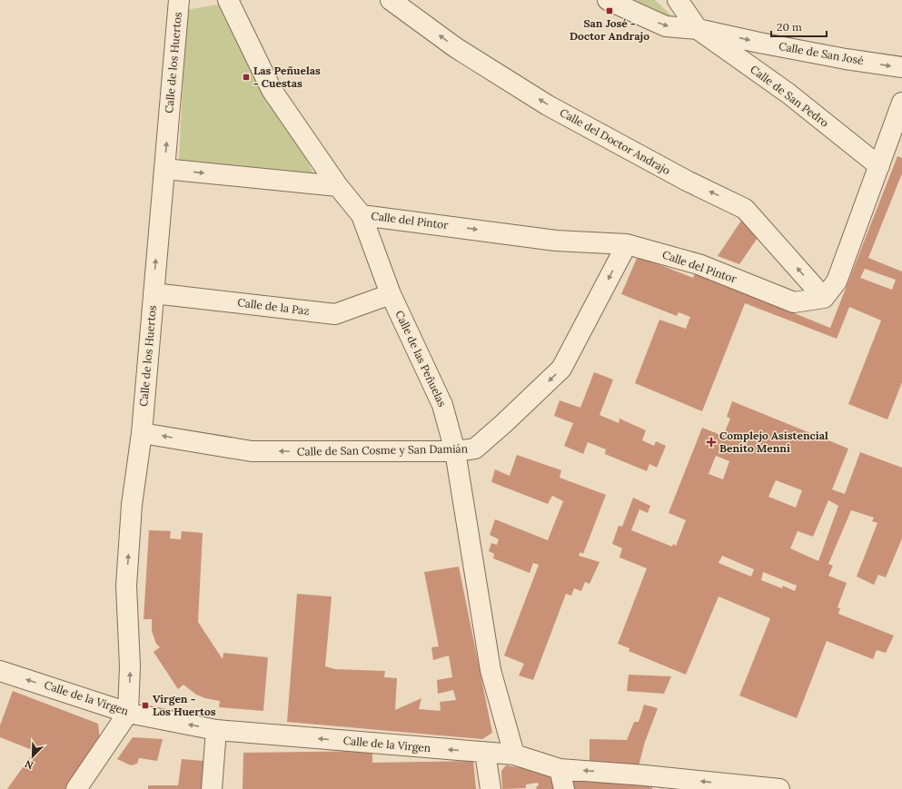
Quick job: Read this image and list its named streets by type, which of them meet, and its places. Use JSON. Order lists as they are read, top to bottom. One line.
{"streets":{"street":["Calle de San José","Calle de los Huertos","Calle de San Pedro","Calle del Doctor Andrajo","Calle del Pintor","Calle de la Paz","Calle de las Peñuelas","Calle de San Cosme y San Damián","Calle de la Virgen"]},"crossings":[["Calle de San José","Calle de San Pedro"],["Calle de los Huertos","Calle de la Paz"],["Calle de los Huertos","Calle de San Cosme y San Damián"],["Calle de los Huertos","Calle de la Virgen"],["Calle del Doctor Andrajo","Calle del Pintor"],["Calle del Pintor","Calle de las Peñuelas"],["Calle del Pintor","Calle de San Cosme y San Damián"],["Calle de la Paz","Calle de las Peñuelas"],["Calle de las Peñuelas","Calle de San Cosme y San Damián"],["Calle de las Peñuelas","Calle de la Virgen"]],"one_way":["Calle de San José","Calle de los Huertos","Calle del Doctor Andrajo","Calle del Pintor","Calle de San Cosme y San Damián","Calle de la Virgen"],"places":{"transit":["San José - Doctor Andrajo","Las Peñuelas - Cuestas","Virgen - Los Huertos"],"health":["Complejo Asistencial Benito Menni"]},"scale_bar":"20 m","north":"bottom left"}
